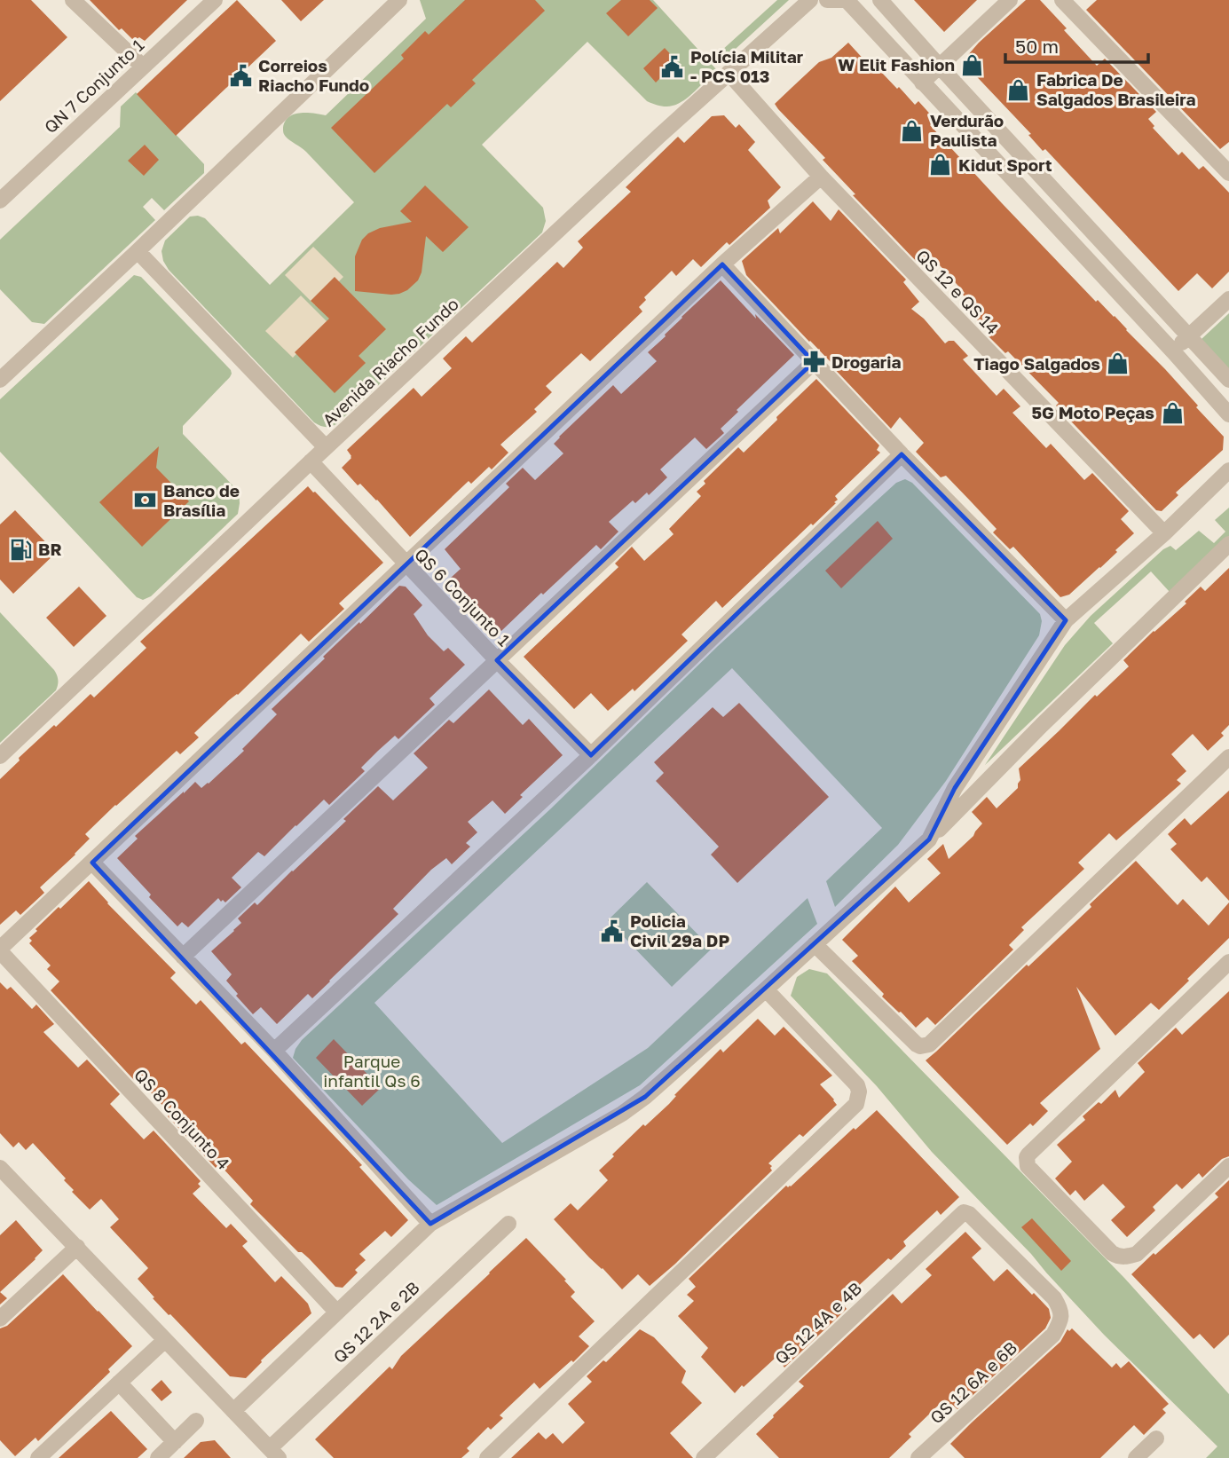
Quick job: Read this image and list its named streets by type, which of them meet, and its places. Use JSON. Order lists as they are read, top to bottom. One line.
{"streets":{"street":["QN 7 Conjunto 1","QS 12 e QS 14","Avenida Riacho Fundo","QS 6 Conjunto 1","QS 8 Conjunto 4","QS 12 2A e 2B","QS 12 4A e 4B","QS 12 6A e 6B"]},"crossings":[["QS 12 e QS 14","Avenida Riacho Fundo"],["Avenida Riacho Fundo","QS 6 Conjunto 1"],["QS 12 4A e 4B","QS 12 6A e 6B"]],"parks":["Parque infantil Qs 6"],"places":{"shop":["W Elit Fashion","Fabrica De Salgados Brasileira","Verdurão Paulista","Kidut Sport","Tiago Salgados","5G Moto Peças"],"public building":["Polícia Militar - PCS 013","Correios Riacho Fundo","Policia Civil 29a DP"],"pharmacy":["Drogaria"],"bank":["Banco de Brasília"],"fuel station":["BR"]},"scale_bar":"50 m"}
